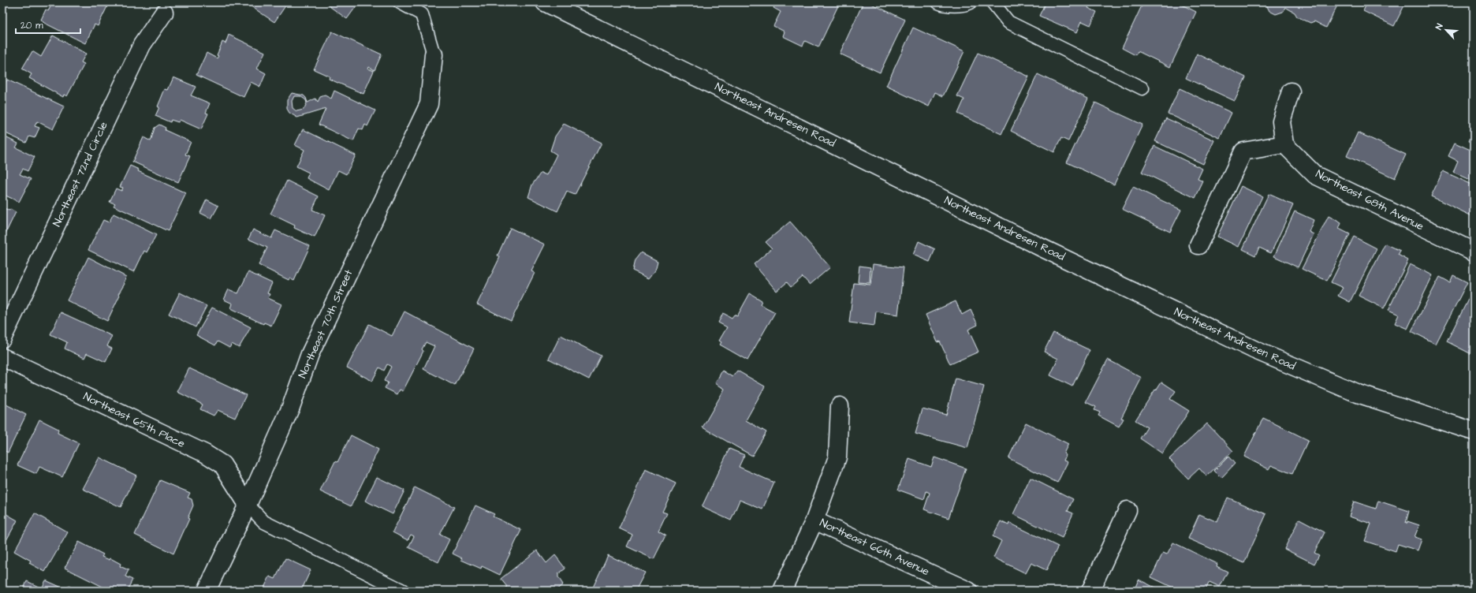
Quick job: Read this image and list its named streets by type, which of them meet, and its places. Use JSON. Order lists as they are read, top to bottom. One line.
{"streets":{"street":["Northeast Andresen Road","Northeast 72nd Circle","Northeast 68th Avenue","Northeast 70th Street","Northeast 65th Place","Northeast 66th Avenue"]},"crossings":[["Northeast 70th Street","Northeast 65th Place"]],"scale_bar":"20 m","north":"top left"}
